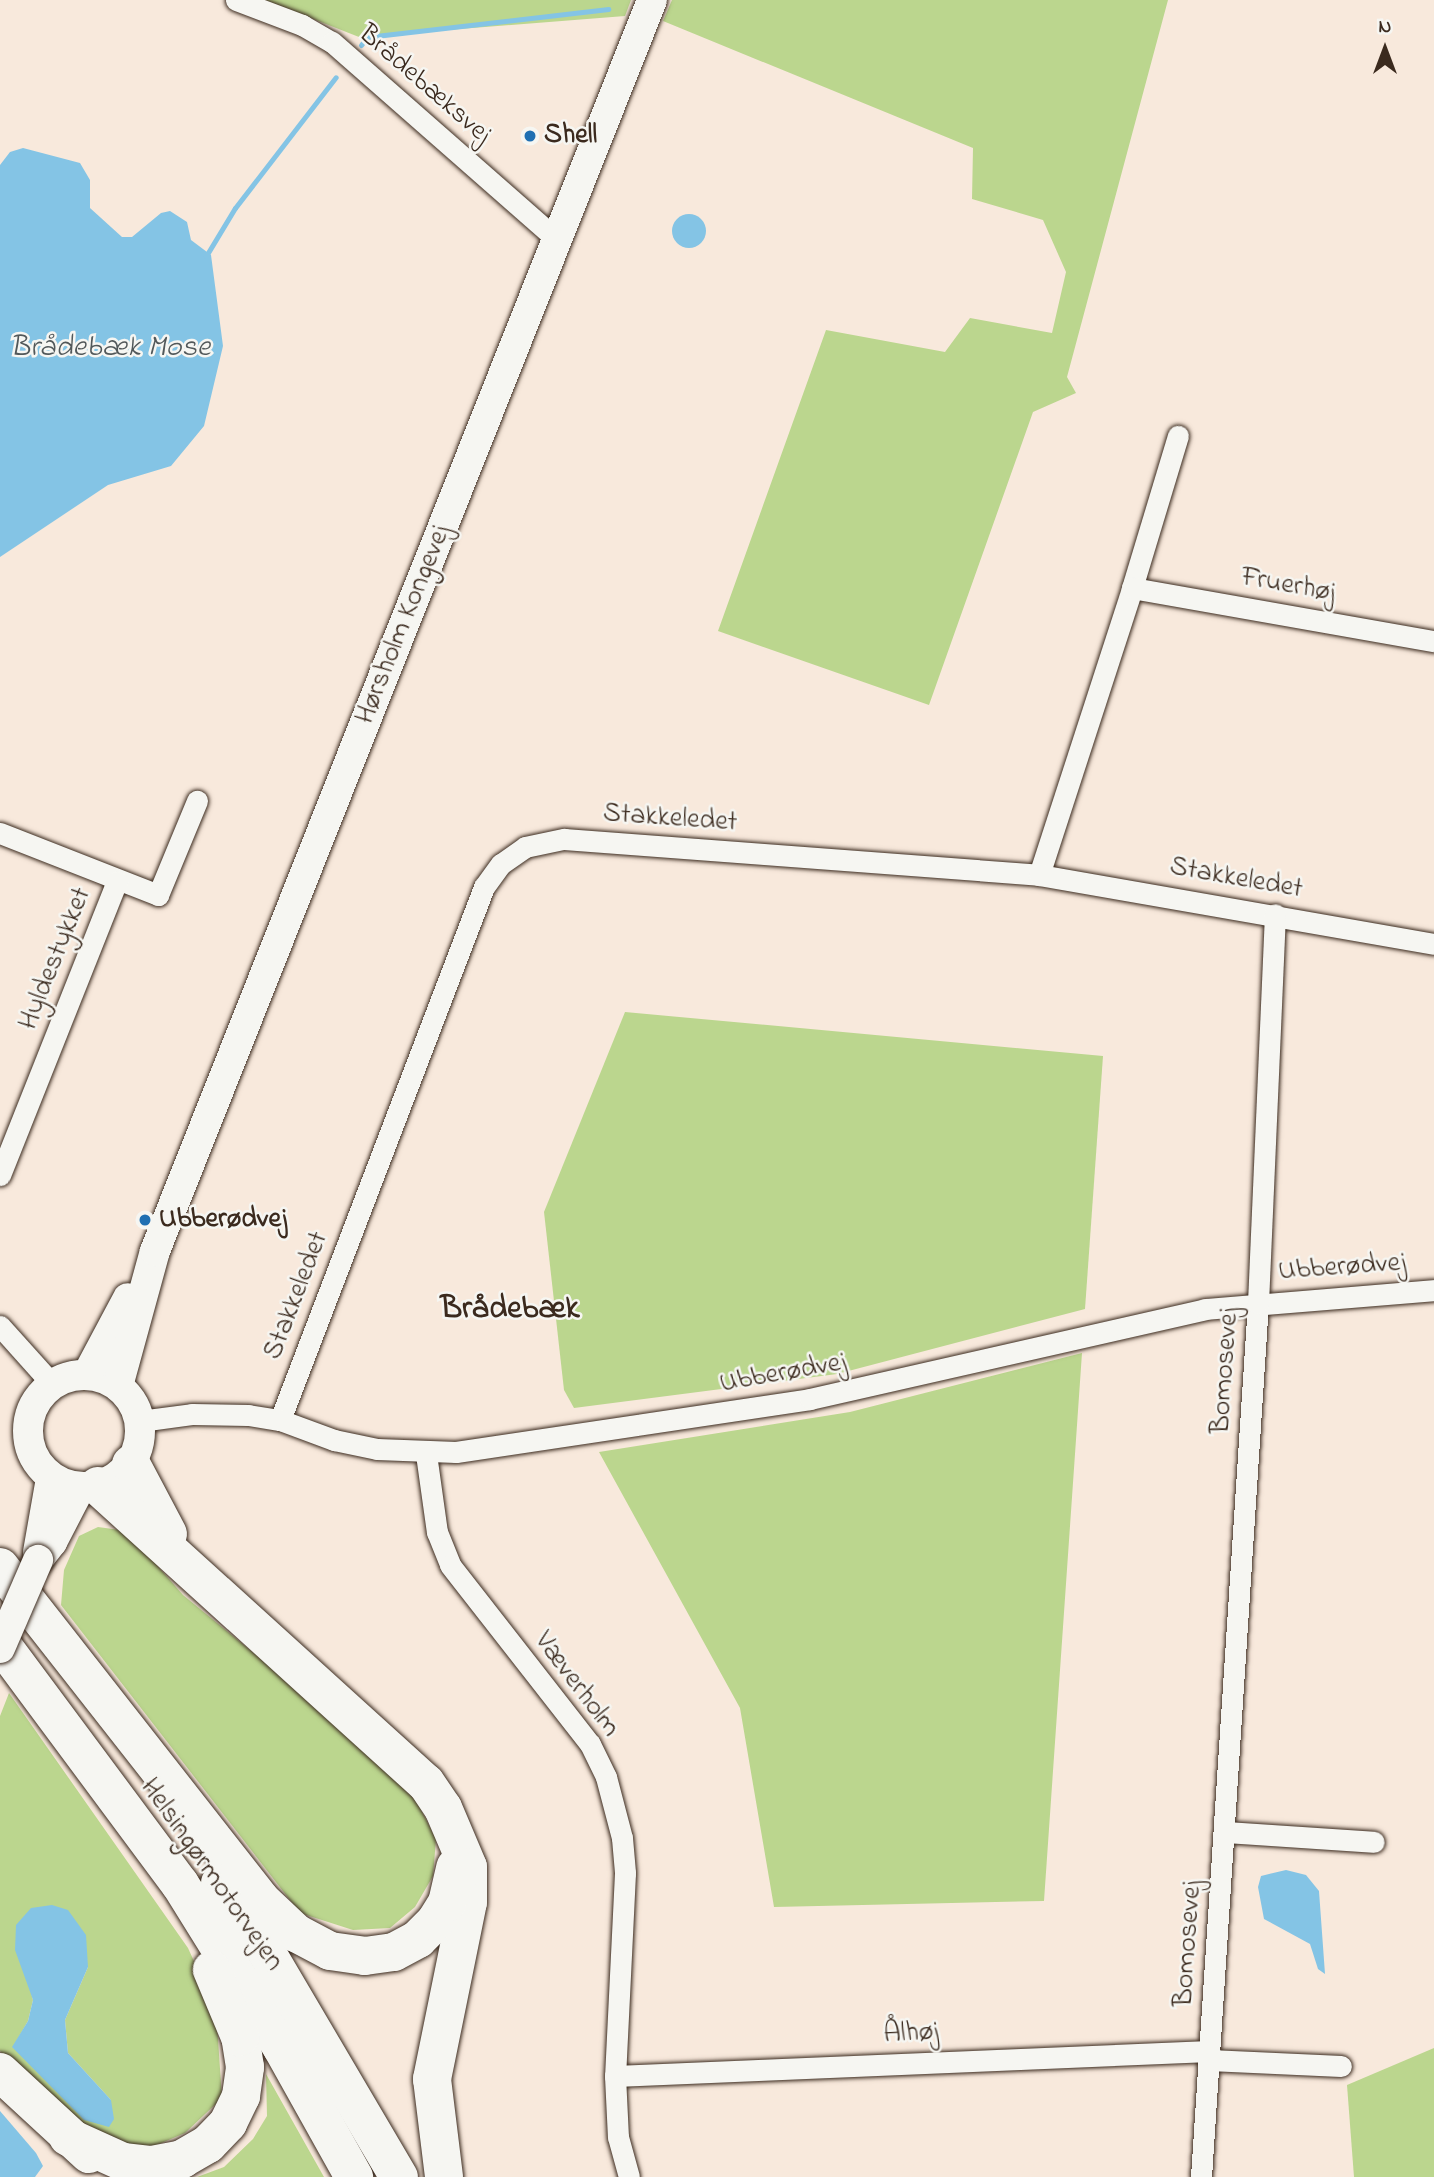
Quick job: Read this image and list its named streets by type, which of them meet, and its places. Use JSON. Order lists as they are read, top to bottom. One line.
{"streets":{"highway":["Helsingørmotorvejen"],"main road":["Hørsholm Kongevej"],"street":["Brådebæksvej","Fruerhøj","Stakkeledet","Hyldestykket","Ubberødvej","Bomosevej","Væverholm","Ålhøj"]},"crossings":[["Brådebæksvej","Hørsholm Kongevej"],["Hørsholm Kongevej","Ubberødvej"],["Stakkeledet","Ubberødvej"],["Stakkeledet","Bomosevej"],["Ubberødvej","Bomosevej"],["Ubberødvej","Væverholm"],["Bomosevej","Ålhøj"],["Væverholm","Ålhøj"]],"districts":["Brådebæk"],"water":["Brådebæk Mose"],"places":["Shell","Ubberødvej"],"north":"top"}
